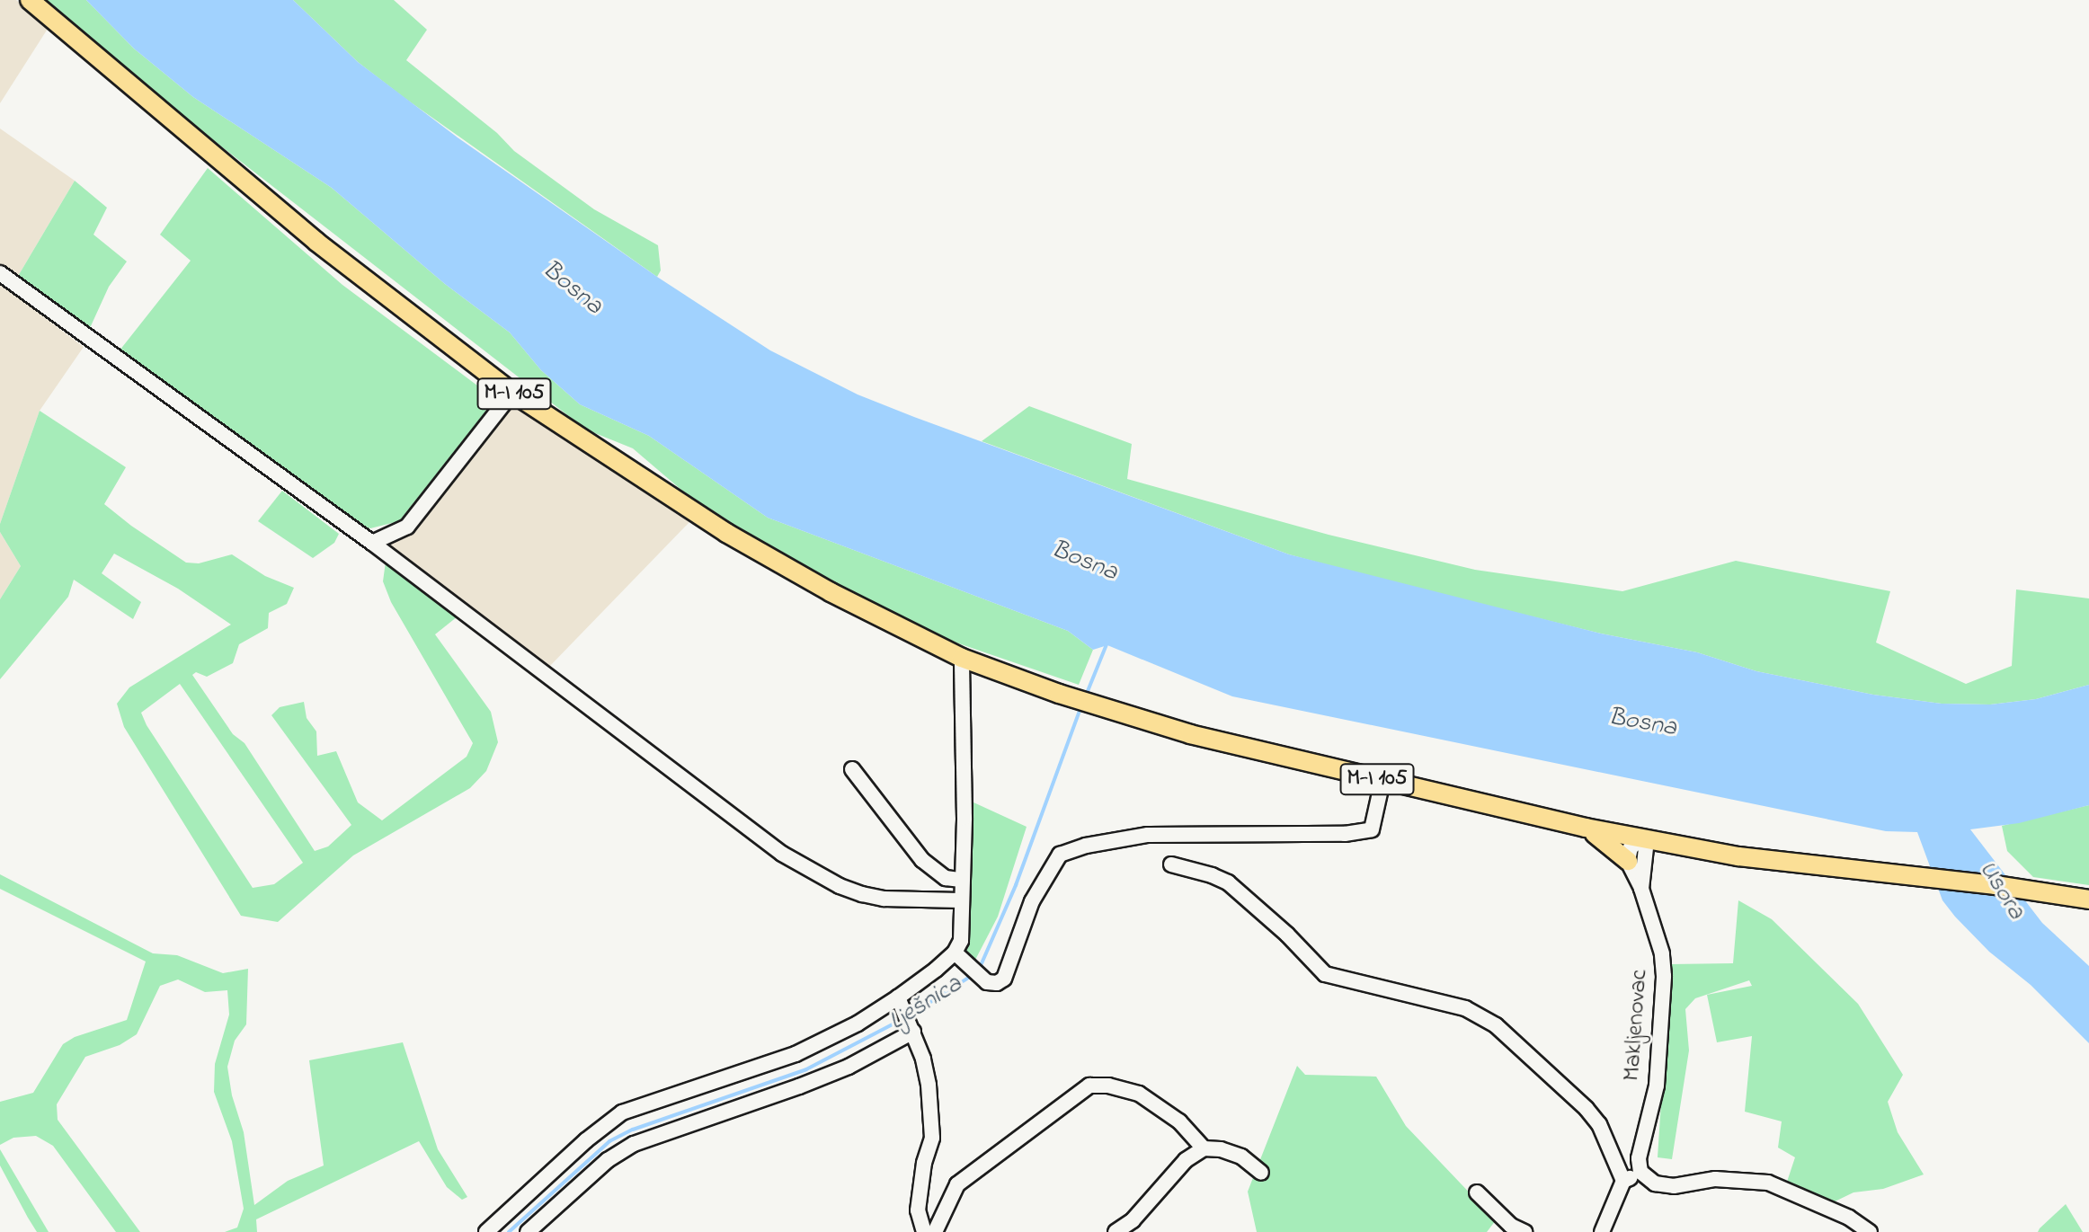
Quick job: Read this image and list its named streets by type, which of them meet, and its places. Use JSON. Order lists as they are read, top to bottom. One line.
{"streets":{"main road":["M-I 105"],"street":["Makljenovac"]},"crossings":[["M-I 105","Makljenovac"]],"water":["Bosna","Usora","Lješnica"]}
